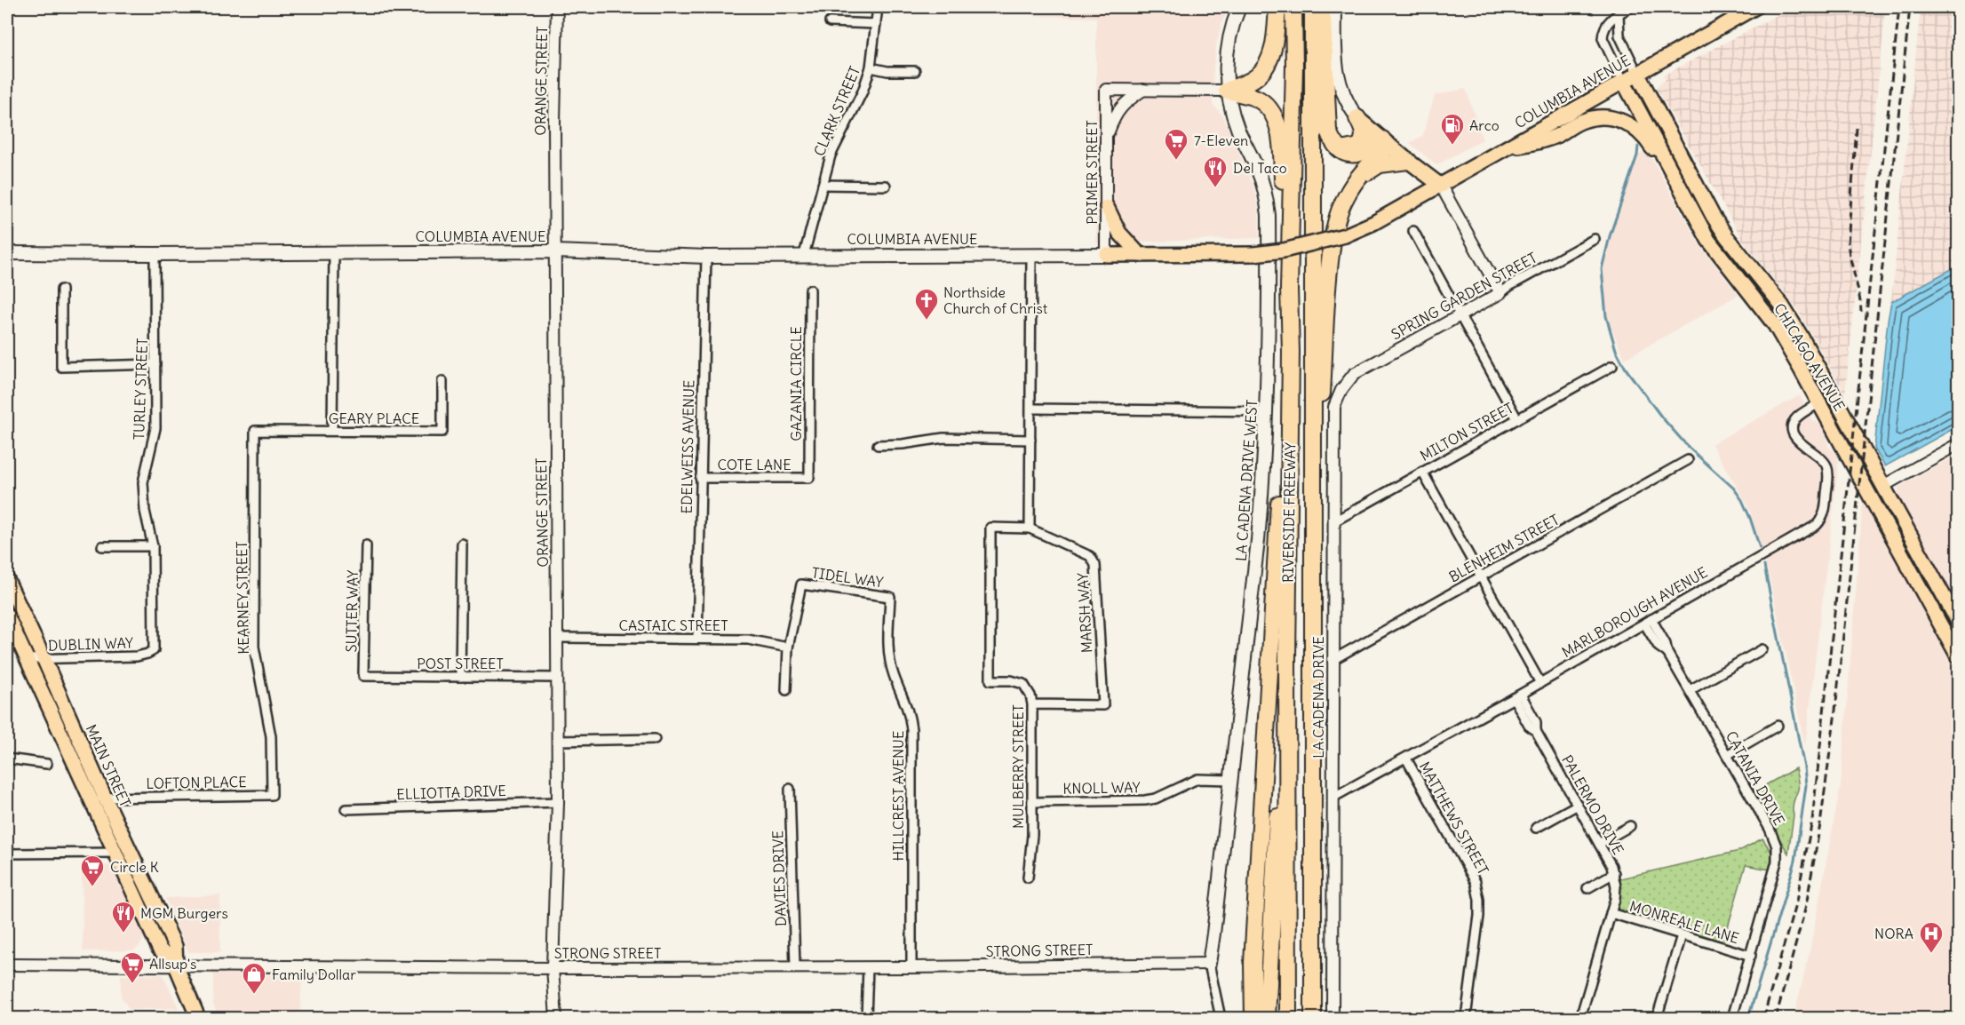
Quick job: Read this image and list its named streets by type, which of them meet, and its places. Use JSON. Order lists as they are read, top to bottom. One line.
{"streets":{"highway":["RIVERSIDE FREEWAY"],"main road":["COLUMBIA AVENUE","CHICAGO AVENUE","LA CADENA DRIVE WEST","MAIN STREET"],"street":["ORANGE STREET","CLARK STREET","PRIMER STREET","SPRING GARDEN STREET","GAZANIA CIRCLE","TURLEY STREET","GEARY PLACE","MILTON STREET","EDELWEISS AVENUE","COTE LANE","BLENHEIM STREET","TIDEL WAY","KEARNEY STREET","SUTTER WAY","MARLBOROUGH AVENUE","MARSH WAY","CASTAIC STREET","DUBLIN WAY","POST STREET","LA CADENA DRIVE","MULBERRY STREET","CATANIA DRIVE","LOFTON PLACE","KNOLL WAY","ELLIOTTA DRIVE","HILLCREST AVENUE","PALERMO DRIVE","MATTHEWS STREET","DAVIES DRIVE","MONREALE LANE","STRONG STREET"]},"crossings":[["ORANGE STREET","COLUMBIA AVENUE"],["ORANGE STREET","CASTAIC STREET"],["ORANGE STREET","POST STREET"],["ORANGE STREET","ELLIOTTA DRIVE"],["ORANGE STREET","STRONG STREET"],["COLUMBIA AVENUE","CLARK STREET"],["COLUMBIA AVENUE","PRIMER STREET"],["COLUMBIA AVENUE","CHICAGO AVENUE"],["COLUMBIA AVENUE","TURLEY STREET"],["COLUMBIA AVENUE","EDELWEISS AVENUE"],["SPRING GARDEN STREET","LA CADENA DRIVE"],["CHICAGO AVENUE","MARLBOROUGH AVENUE"],["GAZANIA CIRCLE","COTE LANE"],["TURLEY STREET","DUBLIN WAY"],["GEARY PLACE","KEARNEY STREET"],["MILTON STREET","LA CADENA DRIVE"],["EDELWEISS AVENUE","COTE LANE"],["EDELWEISS AVENUE","CASTAIC STREET"],["LA CADENA DRIVE WEST","KNOLL WAY"],["LA CADENA DRIVE WEST","STRONG STREET"],["BLENHEIM STREET","LA CADENA DRIVE"],["TIDEL WAY","CASTAIC STREET"],["TIDEL WAY","HILLCREST AVENUE"],["KEARNEY STREET","LOFTON PLACE"],["SUTTER WAY","POST STREET"],["MARLBOROUGH AVENUE","LA CADENA DRIVE"],["MARLBOROUGH AVENUE","CATANIA DRIVE"],["MARLBOROUGH AVENUE","PALERMO DRIVE"],["MARLBOROUGH AVENUE","MATTHEWS STREET"],["MARSH WAY","MULBERRY STREET"],["DUBLIN WAY","MAIN STREET"],["MAIN STREET","LOFTON PLACE"],["MAIN STREET","STRONG STREET"],["MULBERRY STREET","KNOLL WAY"],["CATANIA DRIVE","MONREALE LANE"],["HILLCREST AVENUE","STRONG STREET"],["PALERMO DRIVE","MONREALE LANE"],["DAVIES DRIVE","STRONG STREET"]],"places":{"fuel station":["Arco"],"supermarket":["7-Eleven","Circle K","Allsup's"],"restaurant":["Del Taco","MGM Burgers"],"church":["Northside Church of Christ"],"hospital":["NORA"],"shop":["Family Dollar"]}}
